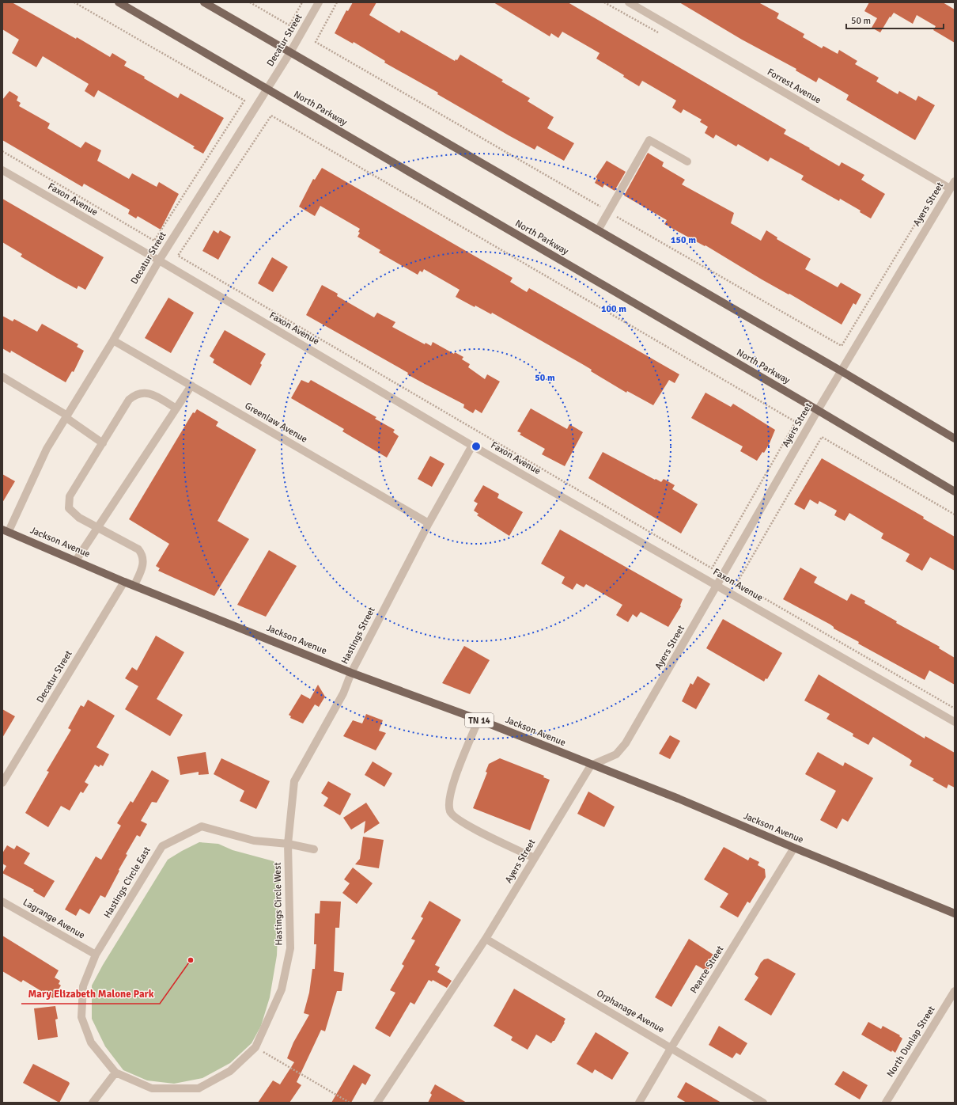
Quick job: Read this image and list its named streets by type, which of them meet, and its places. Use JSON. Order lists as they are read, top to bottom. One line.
{"streets":{"main road":["North Parkway","Jackson Avenue","TN 14"],"street":["Decatur Street","Forrest Avenue","Faxon Avenue","Ayers Street","Greenlaw Avenue","Hastings Street","Hastings Circle East","Hastings Circle West","Lagrange Avenue","Pearce Street","Orphanage Avenue","North Dunlap Street"]},"crossings":[["Decatur Street","North Parkway"],["Decatur Street","Faxon Avenue"],["Decatur Street","Greenlaw Avenue"],["Decatur Street","Jackson Avenue"],["Forrest Avenue","Ayers Street"],["North Parkway","Ayers Street"],["Faxon Avenue","Ayers Street"],["Faxon Avenue","Hastings Street"],["Ayers Street","Jackson Avenue"],["Ayers Street","Orphanage Avenue"],["Greenlaw Avenue","Hastings Street"],["Jackson Avenue","Hastings Street"],["Jackson Avenue","Pearce Street"],["Hastings Street","Hastings Circle East"],["Hastings Street","Hastings Circle West"],["Hastings Circle East","Hastings Circle West"],["Hastings Circle East","Lagrange Avenue"],["Pearce Street","Orphanage Avenue"]],"places":["Mary Elizabeth Malone Park"],"scale_bar":"50 m","rings":["150 m","100 m","50 m"]}
